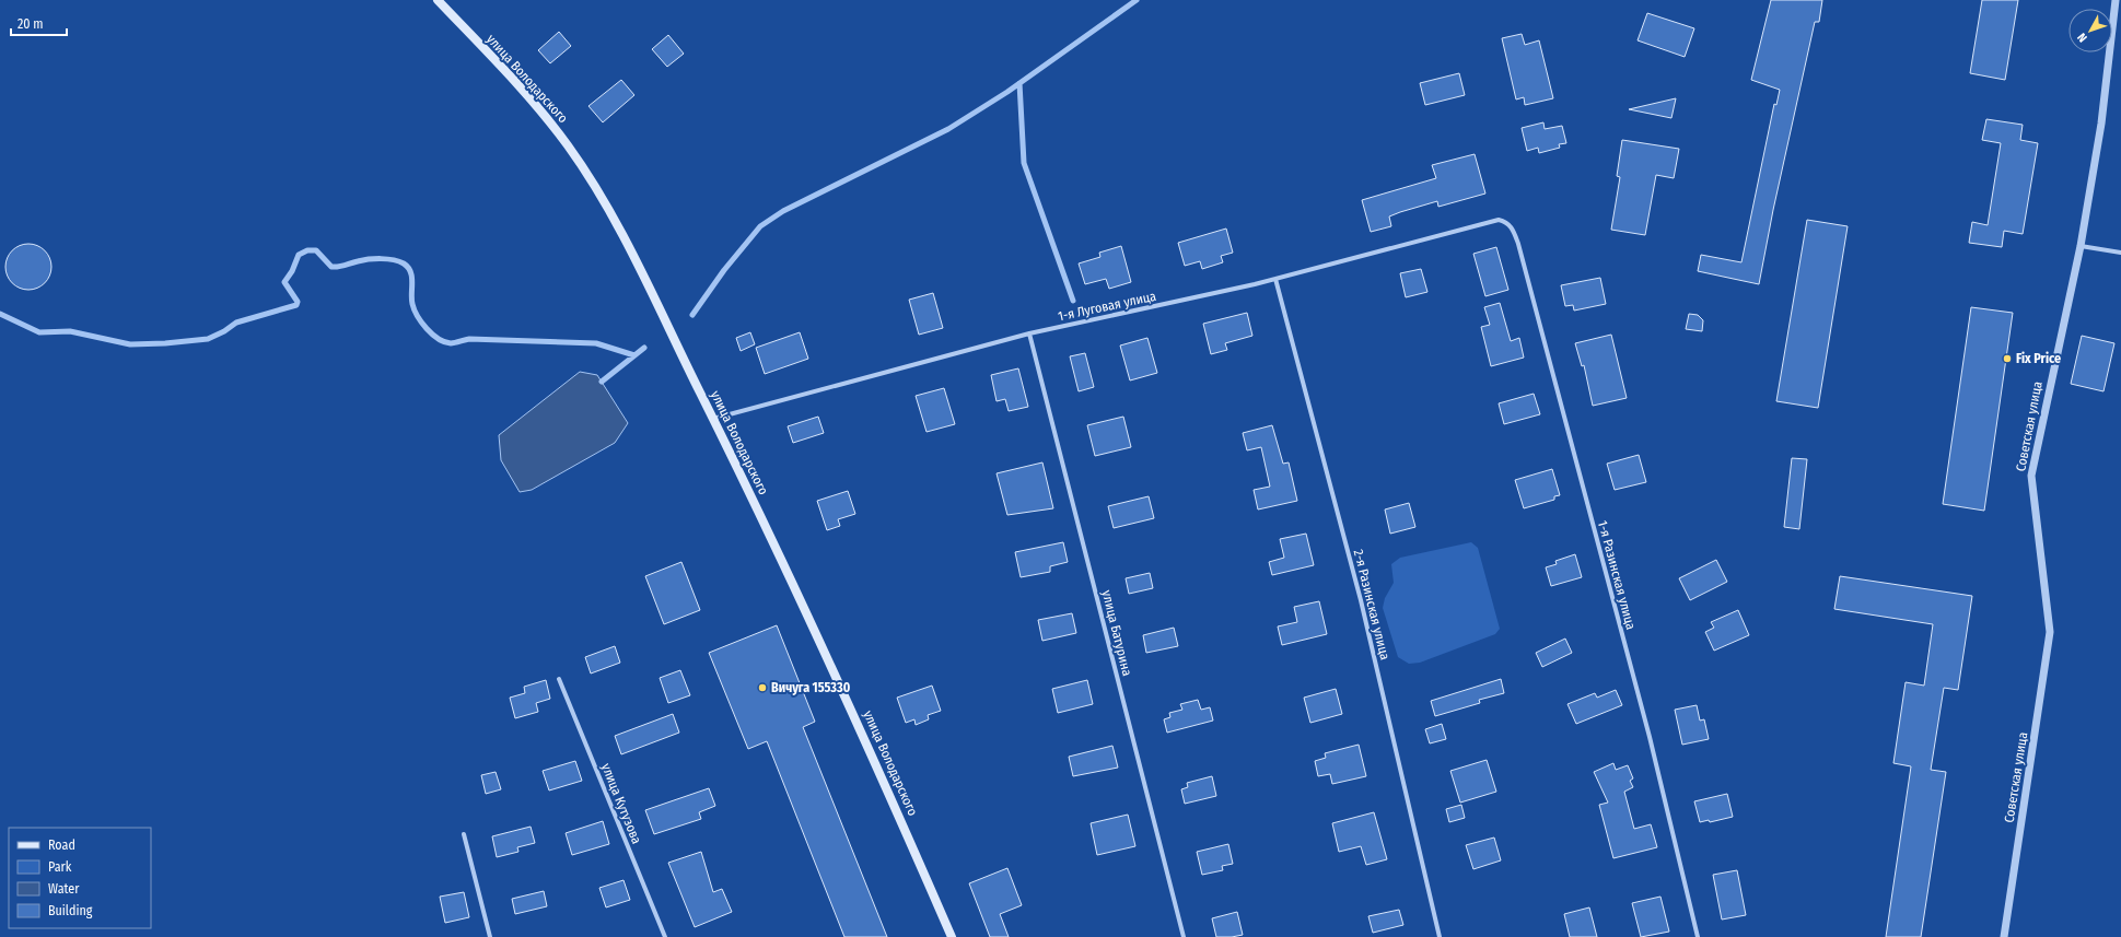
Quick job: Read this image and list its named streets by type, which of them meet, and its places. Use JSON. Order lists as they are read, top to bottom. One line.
{"streets":{"main road":["улица Володарского"],"street":["1-я Луговая улица","Советская улица","1-я Разинская улица","2-я Разинская улица","улица Батурина","улица Кутузова"]},"crossings":[["улица Володарского","1-я Луговая улица"],["1-я Луговая улица","1-я Разинская улица"],["1-я Луговая улица","2-я Разинская улица"],["1-я Луговая улица","улица Батурина"]],"places":["Fix Price","Вичуга 155330"],"legend":["Road","Park","Water","Building"],"scale_bar":"20 m","north":"bottom left"}
